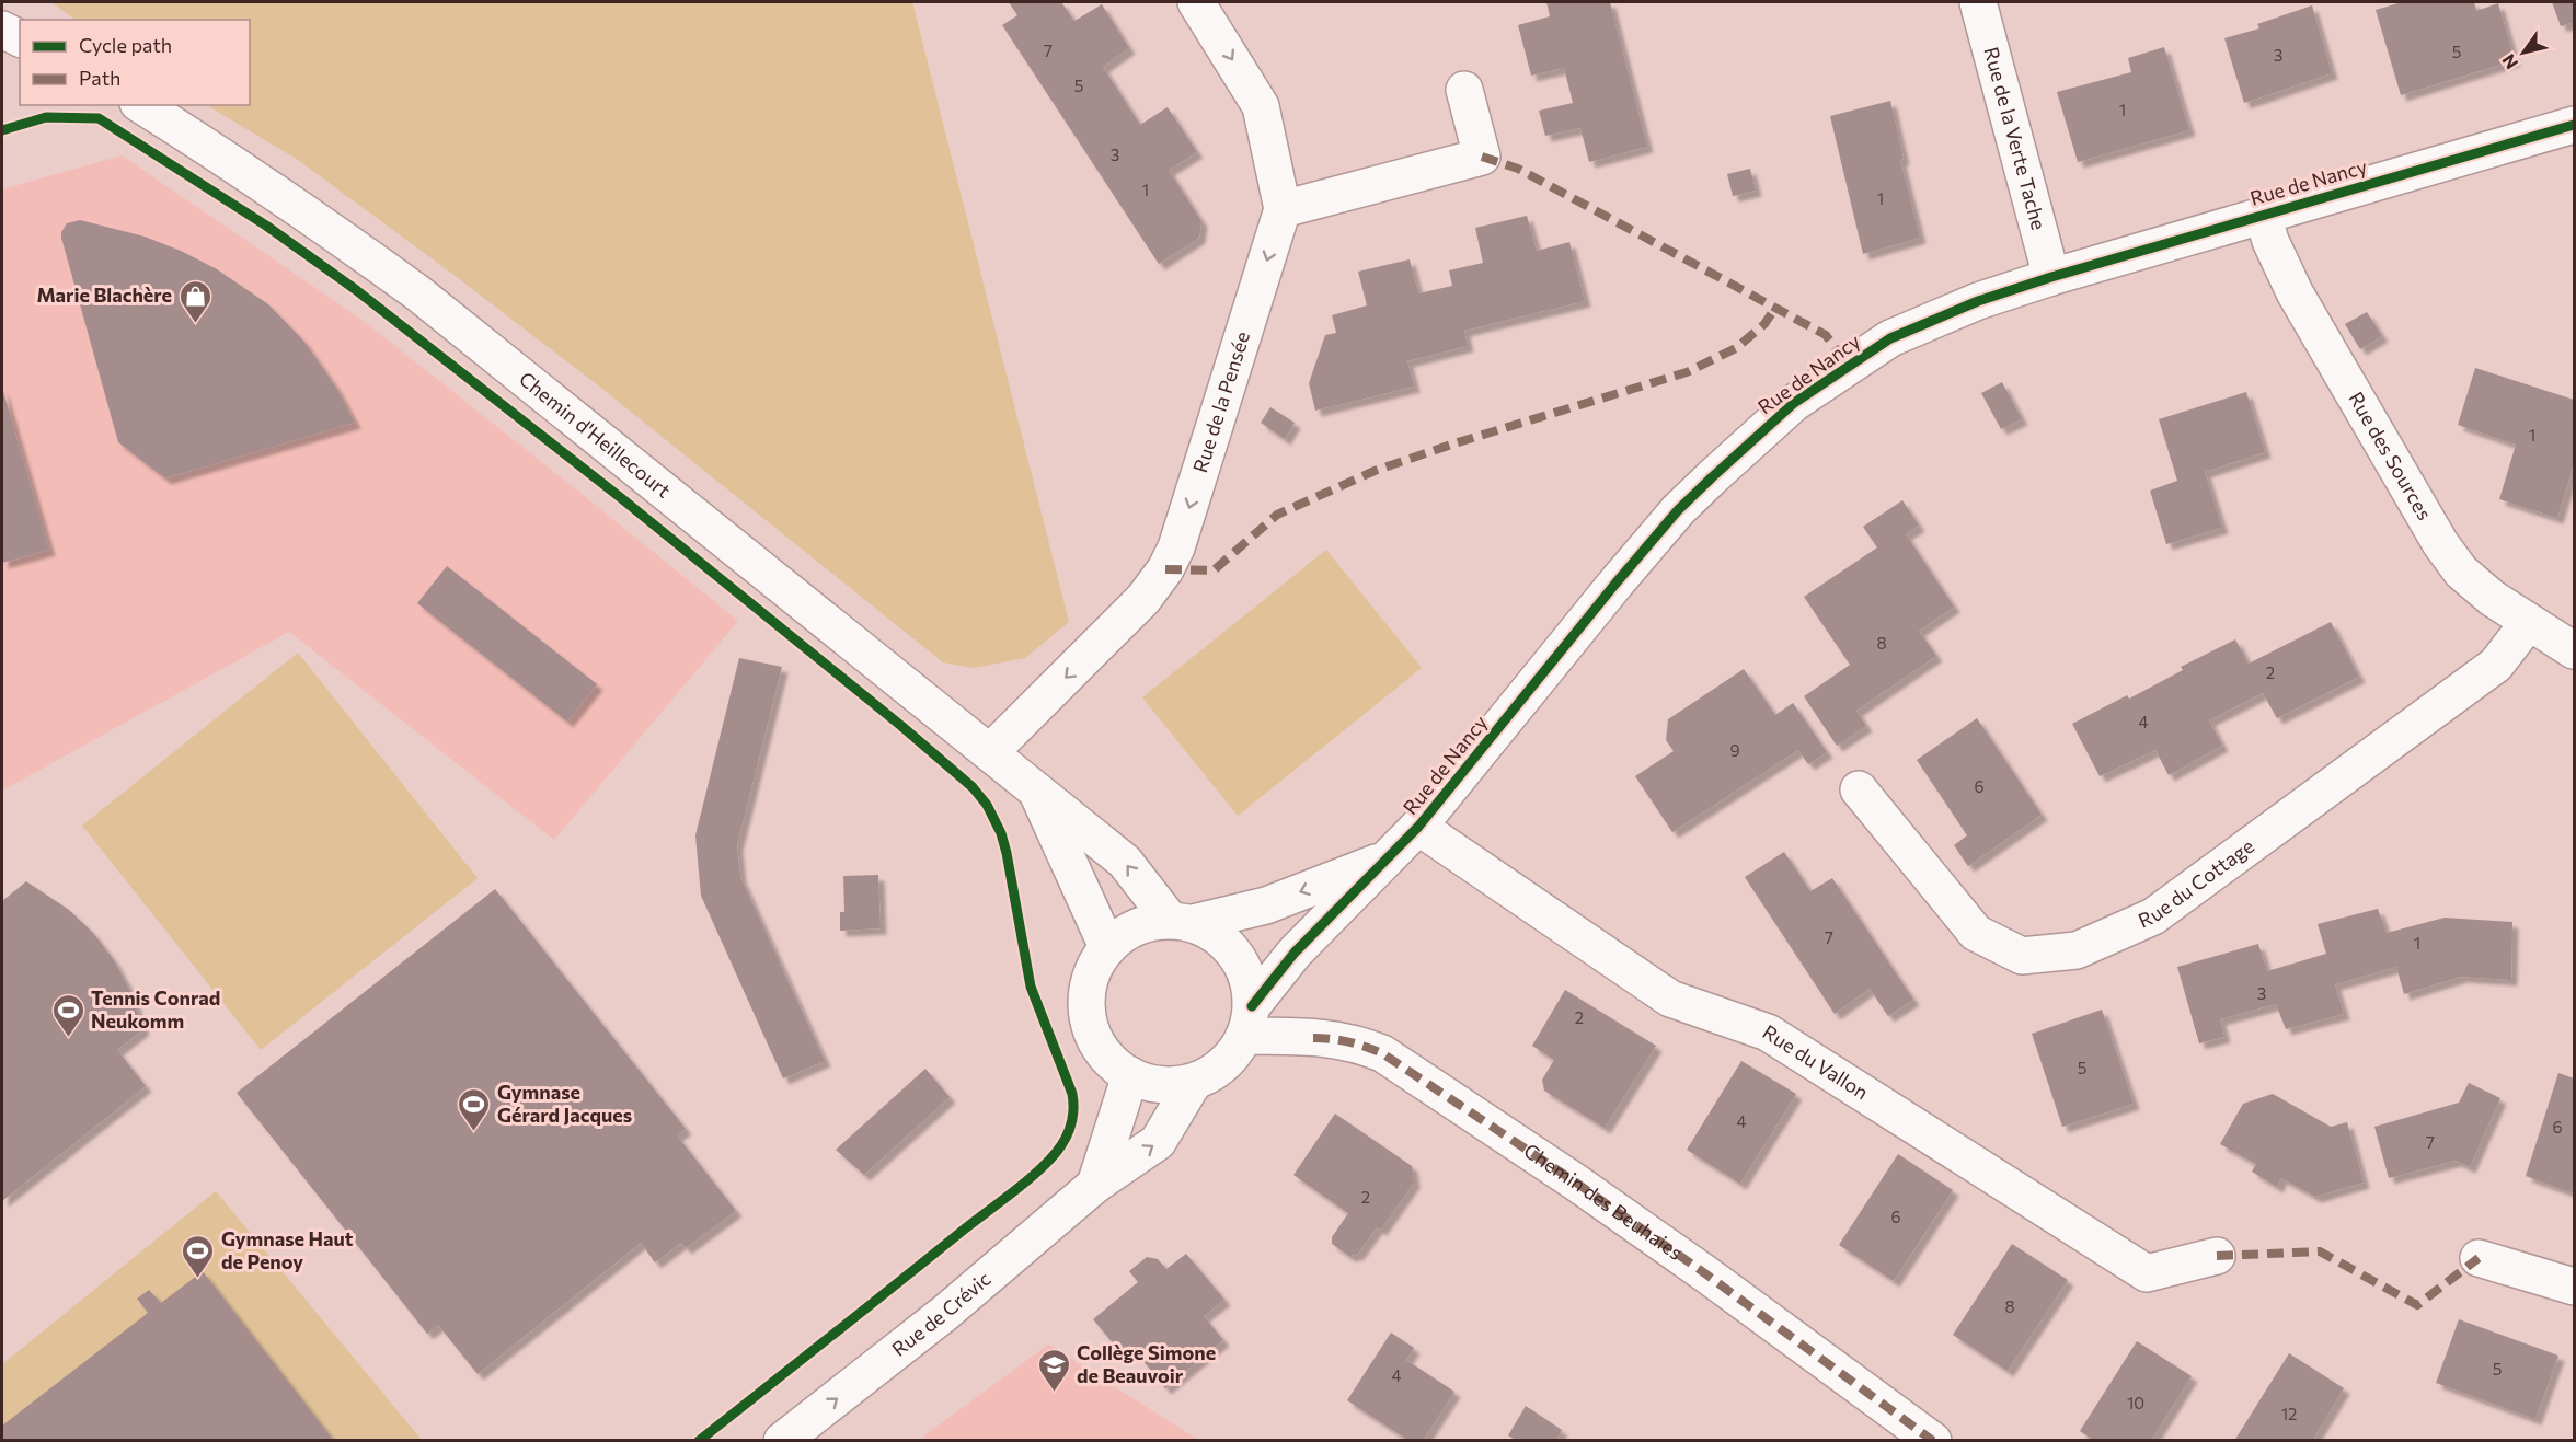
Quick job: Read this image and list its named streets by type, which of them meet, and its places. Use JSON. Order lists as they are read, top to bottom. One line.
{"streets":{"street":["Rue de la Verte Tache","Rue de Nancy","Rue de la Pensée","Chemin d'Heillecourt","Rue des Sources","Rue du Cottage","Rue du Vallon","Chemin des Beuhaies","Rue de Crévic"]},"crossings":[["Rue de la Verte Tache","Rue de Nancy"],["Rue de Nancy","Chemin d'Heillecourt"],["Rue de Nancy","Rue des Sources"],["Rue de Nancy","Rue du Vallon"],["Rue de Nancy","Chemin des Beuhaies"],["Rue de Nancy","Rue de Crévic"],["Rue de la Pensée","Chemin d'Heillecourt"],["Chemin d'Heillecourt","Chemin des Beuhaies"],["Chemin d'Heillecourt","Rue de Crévic"],["Rue des Sources","Rue du Cottage"],["Chemin des Beuhaies","Rue de Crévic"]],"one_way":["Rue de la Pensée","Rue de Crévic"],"places":{"shop":["Marie Blachère"],"sports":["Tennis Conrad Neukomm","Gymnase Gérard Jacques","Gymnase Haut de Penoy"],"school or university":["Collège Simone de Beauvoir"]},"house_numbers":["7","5","3","5","1","3","1","1","1","8","2","4","9","6","7","1","3","2","5","4","6","7","2","6","8","5","4","10","12"],"legend":["Cycle path","Path"],"north":"bottom left"}
